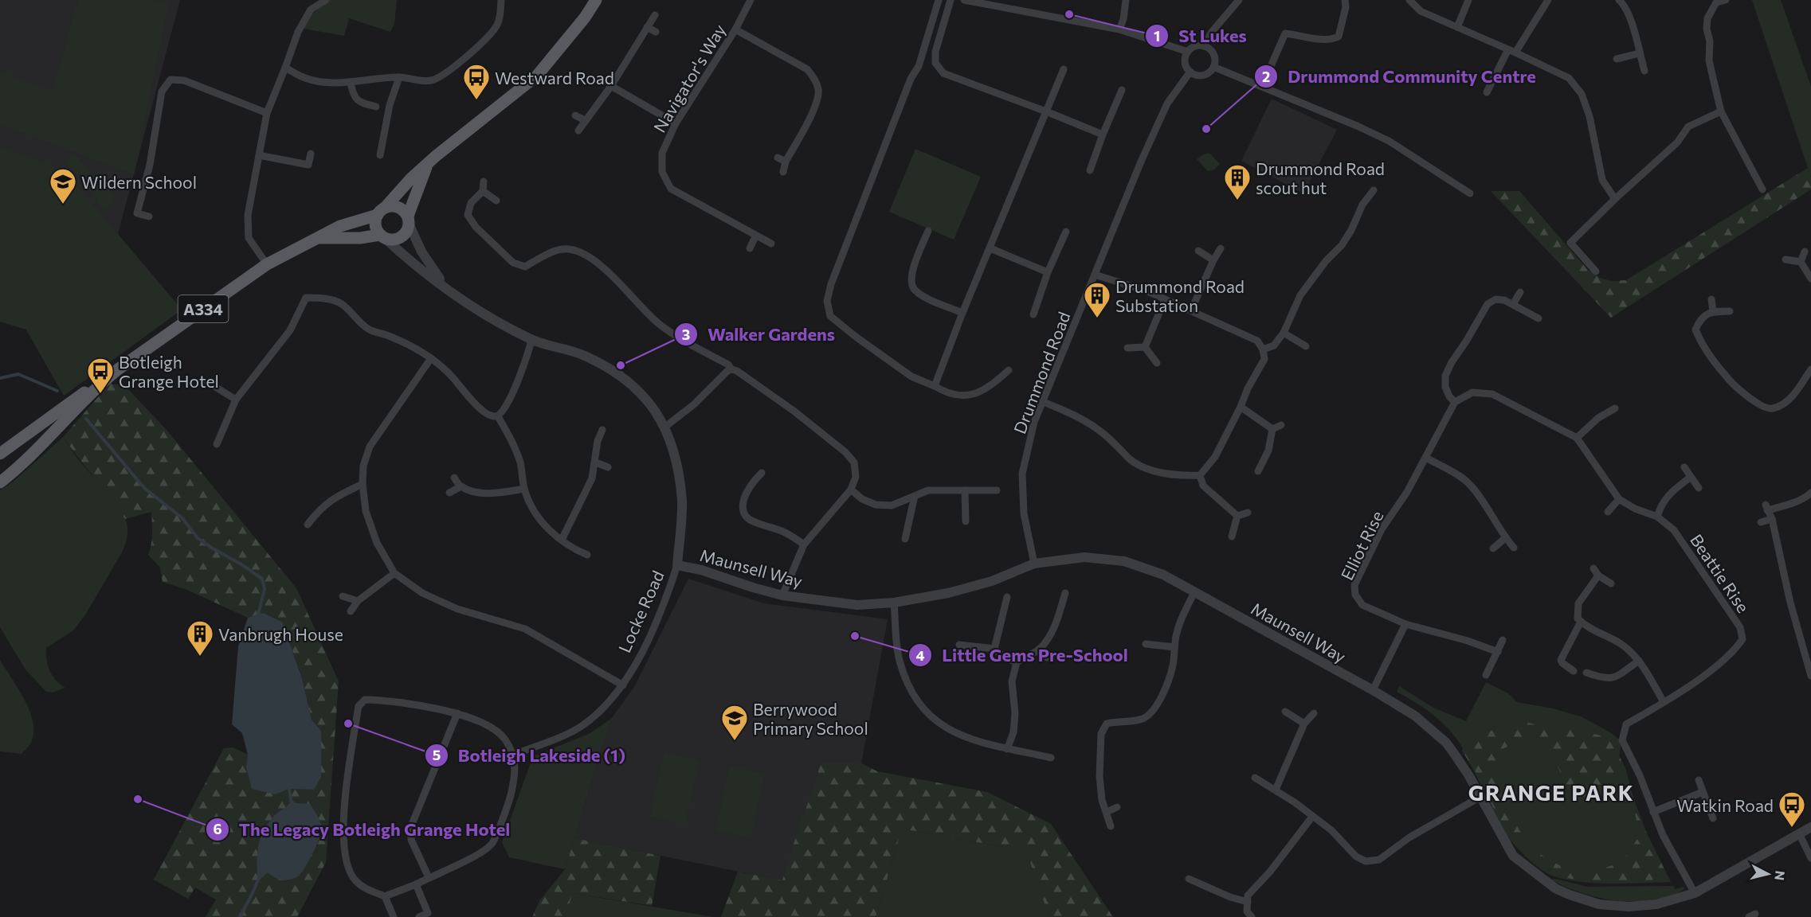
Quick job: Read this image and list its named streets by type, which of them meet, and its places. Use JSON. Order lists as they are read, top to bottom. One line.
{"streets":{"main road":["A334"],"street":["Navigator's Way","Drummond Road","Elliot Rise","Maunsell Way","Beattie Rise","Locke Road"]},"crossings":[["A334","Locke Road"],["Drummond Road","Maunsell Way"],["Maunsell Way","Beattie Rise"],["Maunsell Way","Locke Road"]],"districts":["GRANGE PARK"],"places":{"other":["St Lukes","Drummond Community Centre","Walker Gardens","Little Gems Pre-School","Botleigh Lakeside (1)","The Legacy Botleigh Grange Hotel"],"bus stop":["Westward Road","Botleigh Grange Hotel","Watkin Road"],"building":["Drummond Road scout hut","Drummond Road Substation","Vanbrugh House"],"school or university":["Wildern School","Berrywood Primary School"]},"north":"right"}
